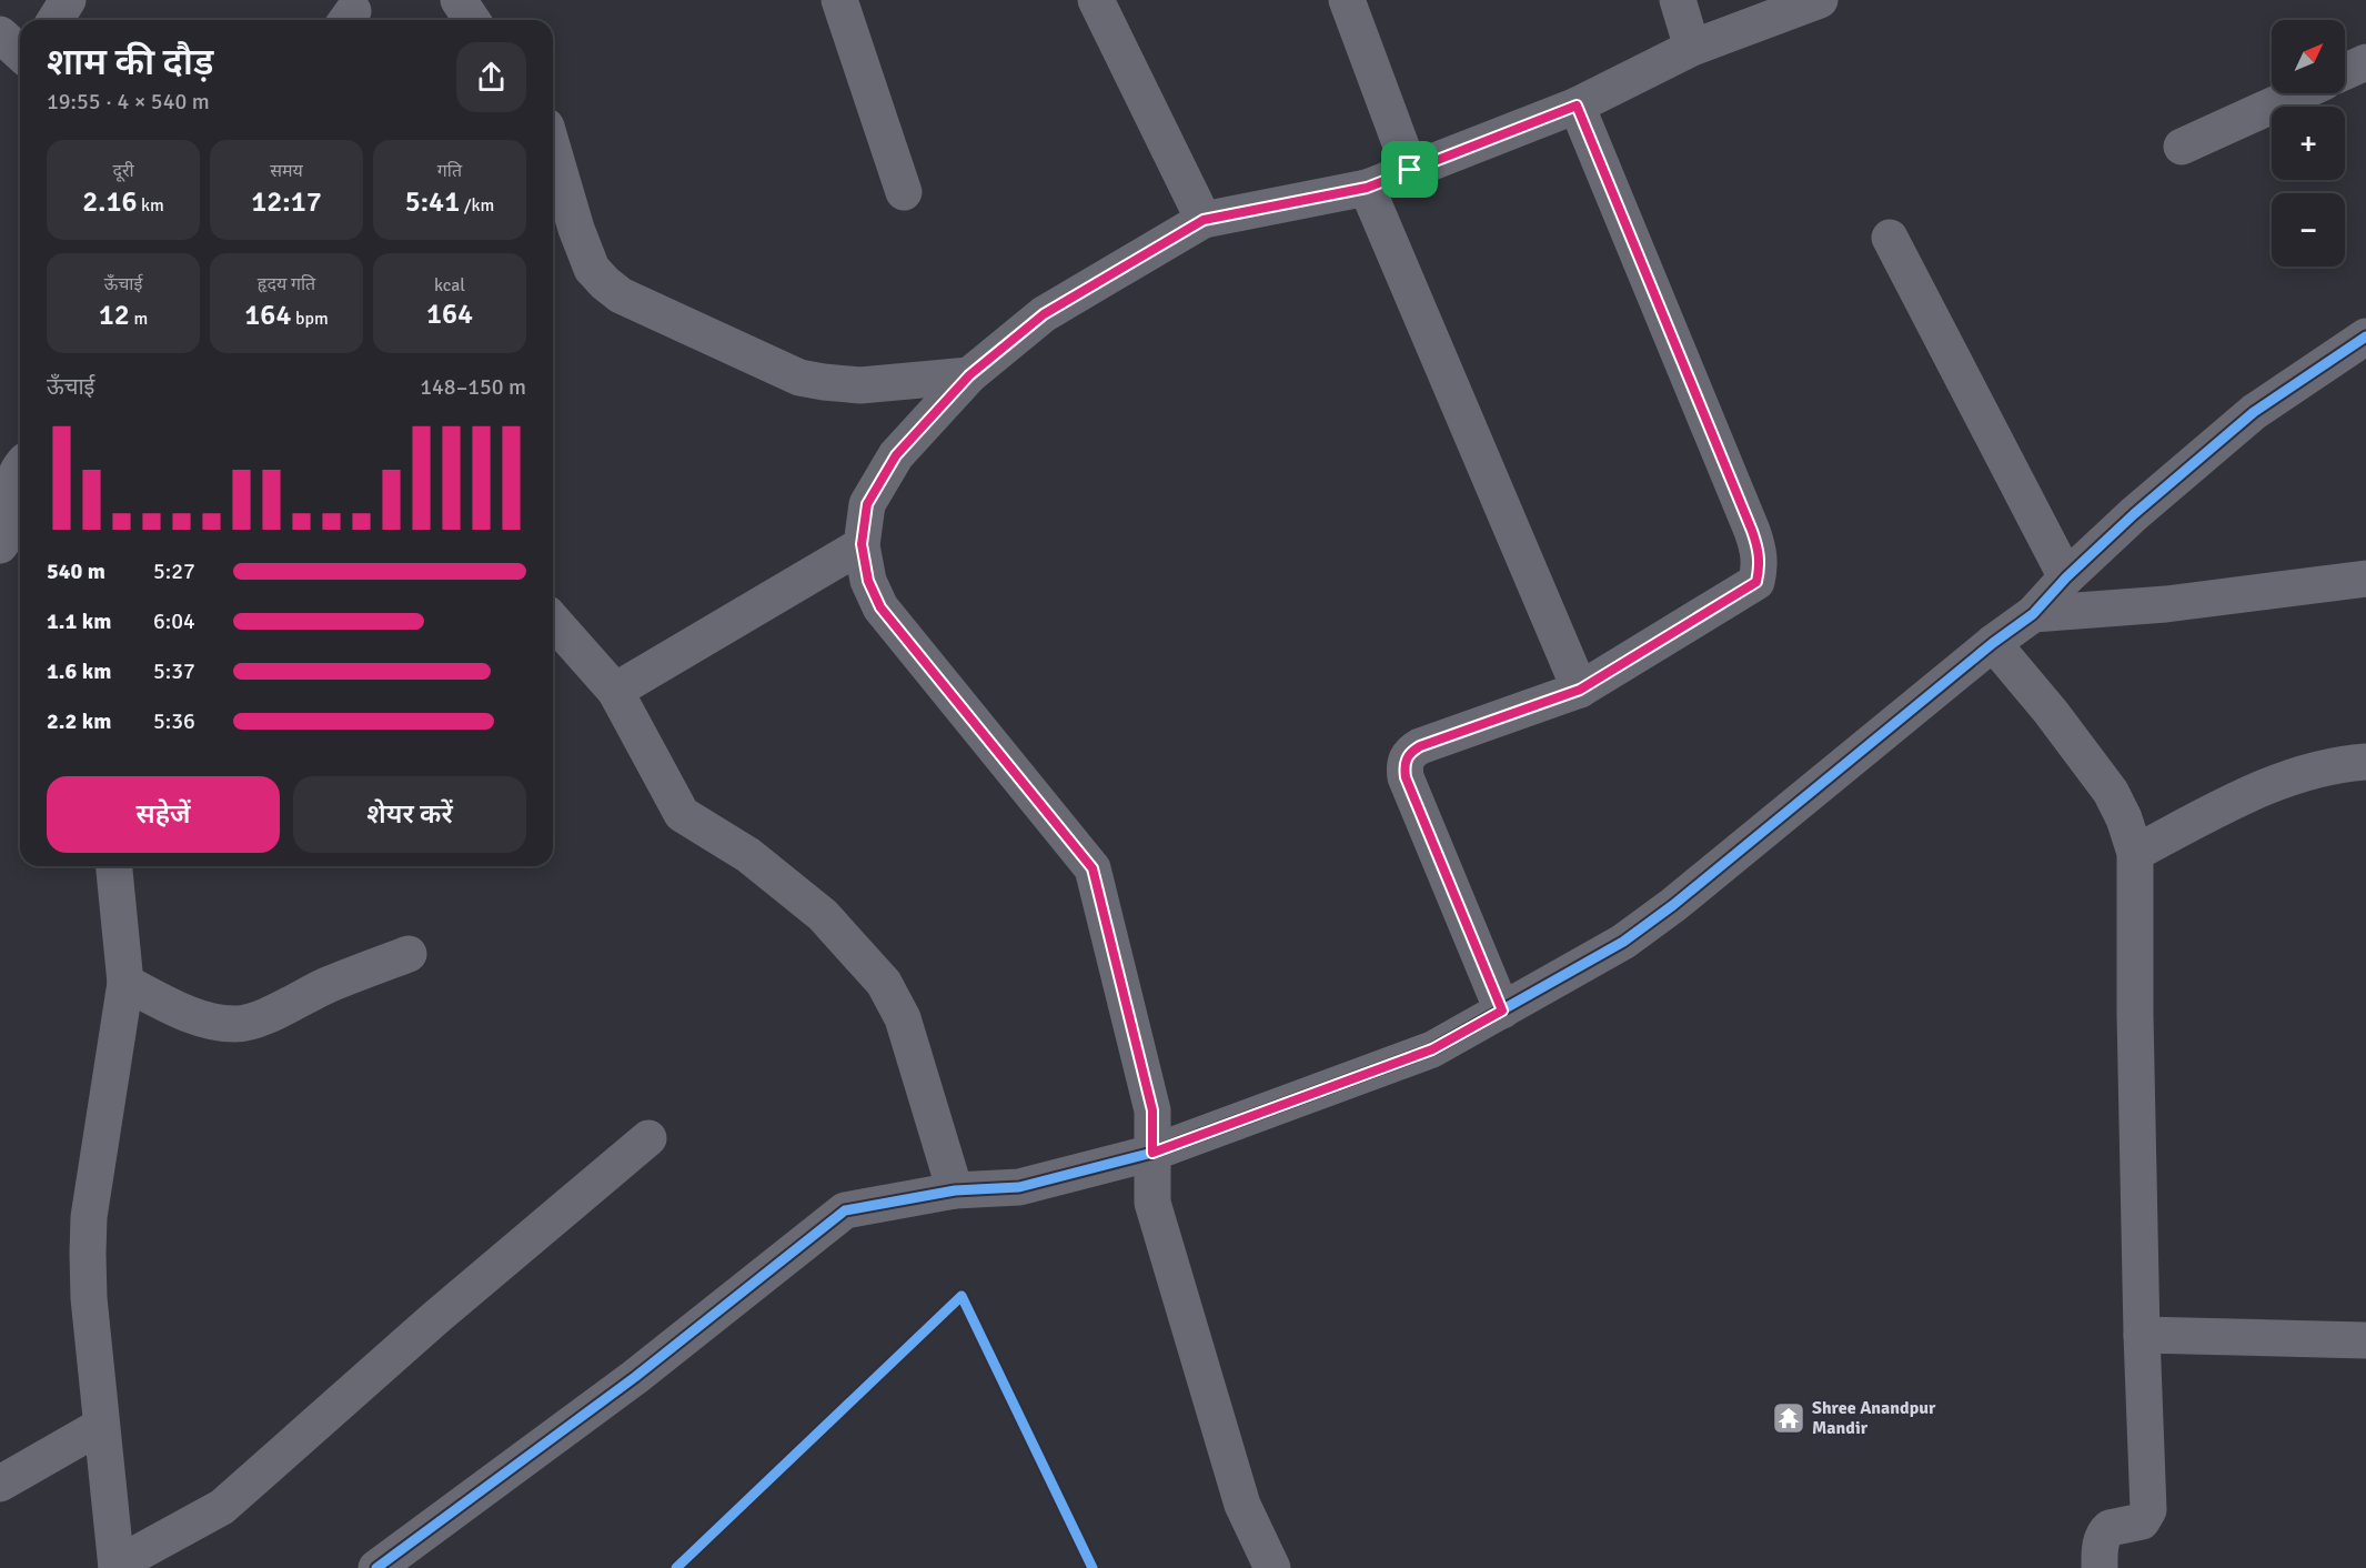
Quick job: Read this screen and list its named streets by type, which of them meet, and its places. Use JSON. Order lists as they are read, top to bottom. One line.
{"places":{"temple":["Shree Anandpur Mandir"]},"north":"top right","page":{"map_buttons":["+","−"],"heading":["शाम की दौड़","19:55 · 4 × 540 m"],"stats":[["दूरी","2.16 km"],["समय","12:17"],["गति","5:41 /km"],["ऊँचाई","12 m"],["हृदय गति","164 bpm"],["kcal","164"]],"chart":["ऊँचाई","148–150 m"],"list":[{"name":"540 m","note":"5:27"},{"name":"1.1 km","note":"6:04"},{"name":"1.6 km","note":"5:37"},{"name":"2.2 km","note":"5:36"}],"buttons":["सहेजें","शेयर करें"]}}
